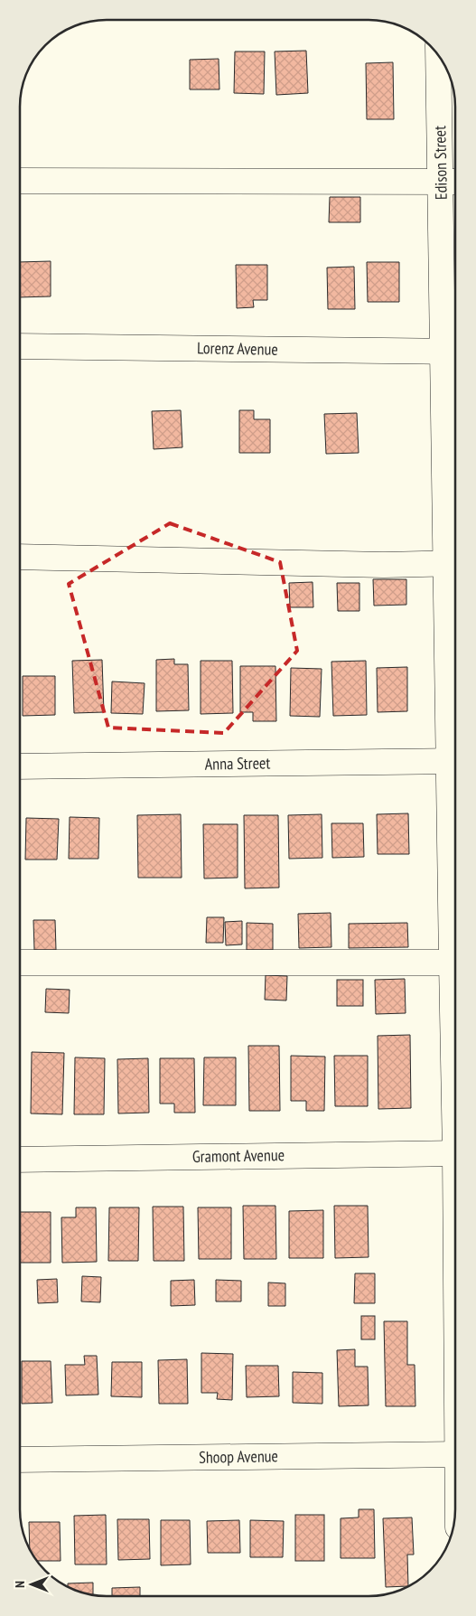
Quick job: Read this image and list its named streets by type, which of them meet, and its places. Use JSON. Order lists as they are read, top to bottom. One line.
{"streets":{"street":["Edison Street","Lorenz Avenue","Anna Street","Gramont Avenue","Shoop Avenue"]},"crossings":[["Edison Street","Lorenz Avenue"]],"north":"left"}
